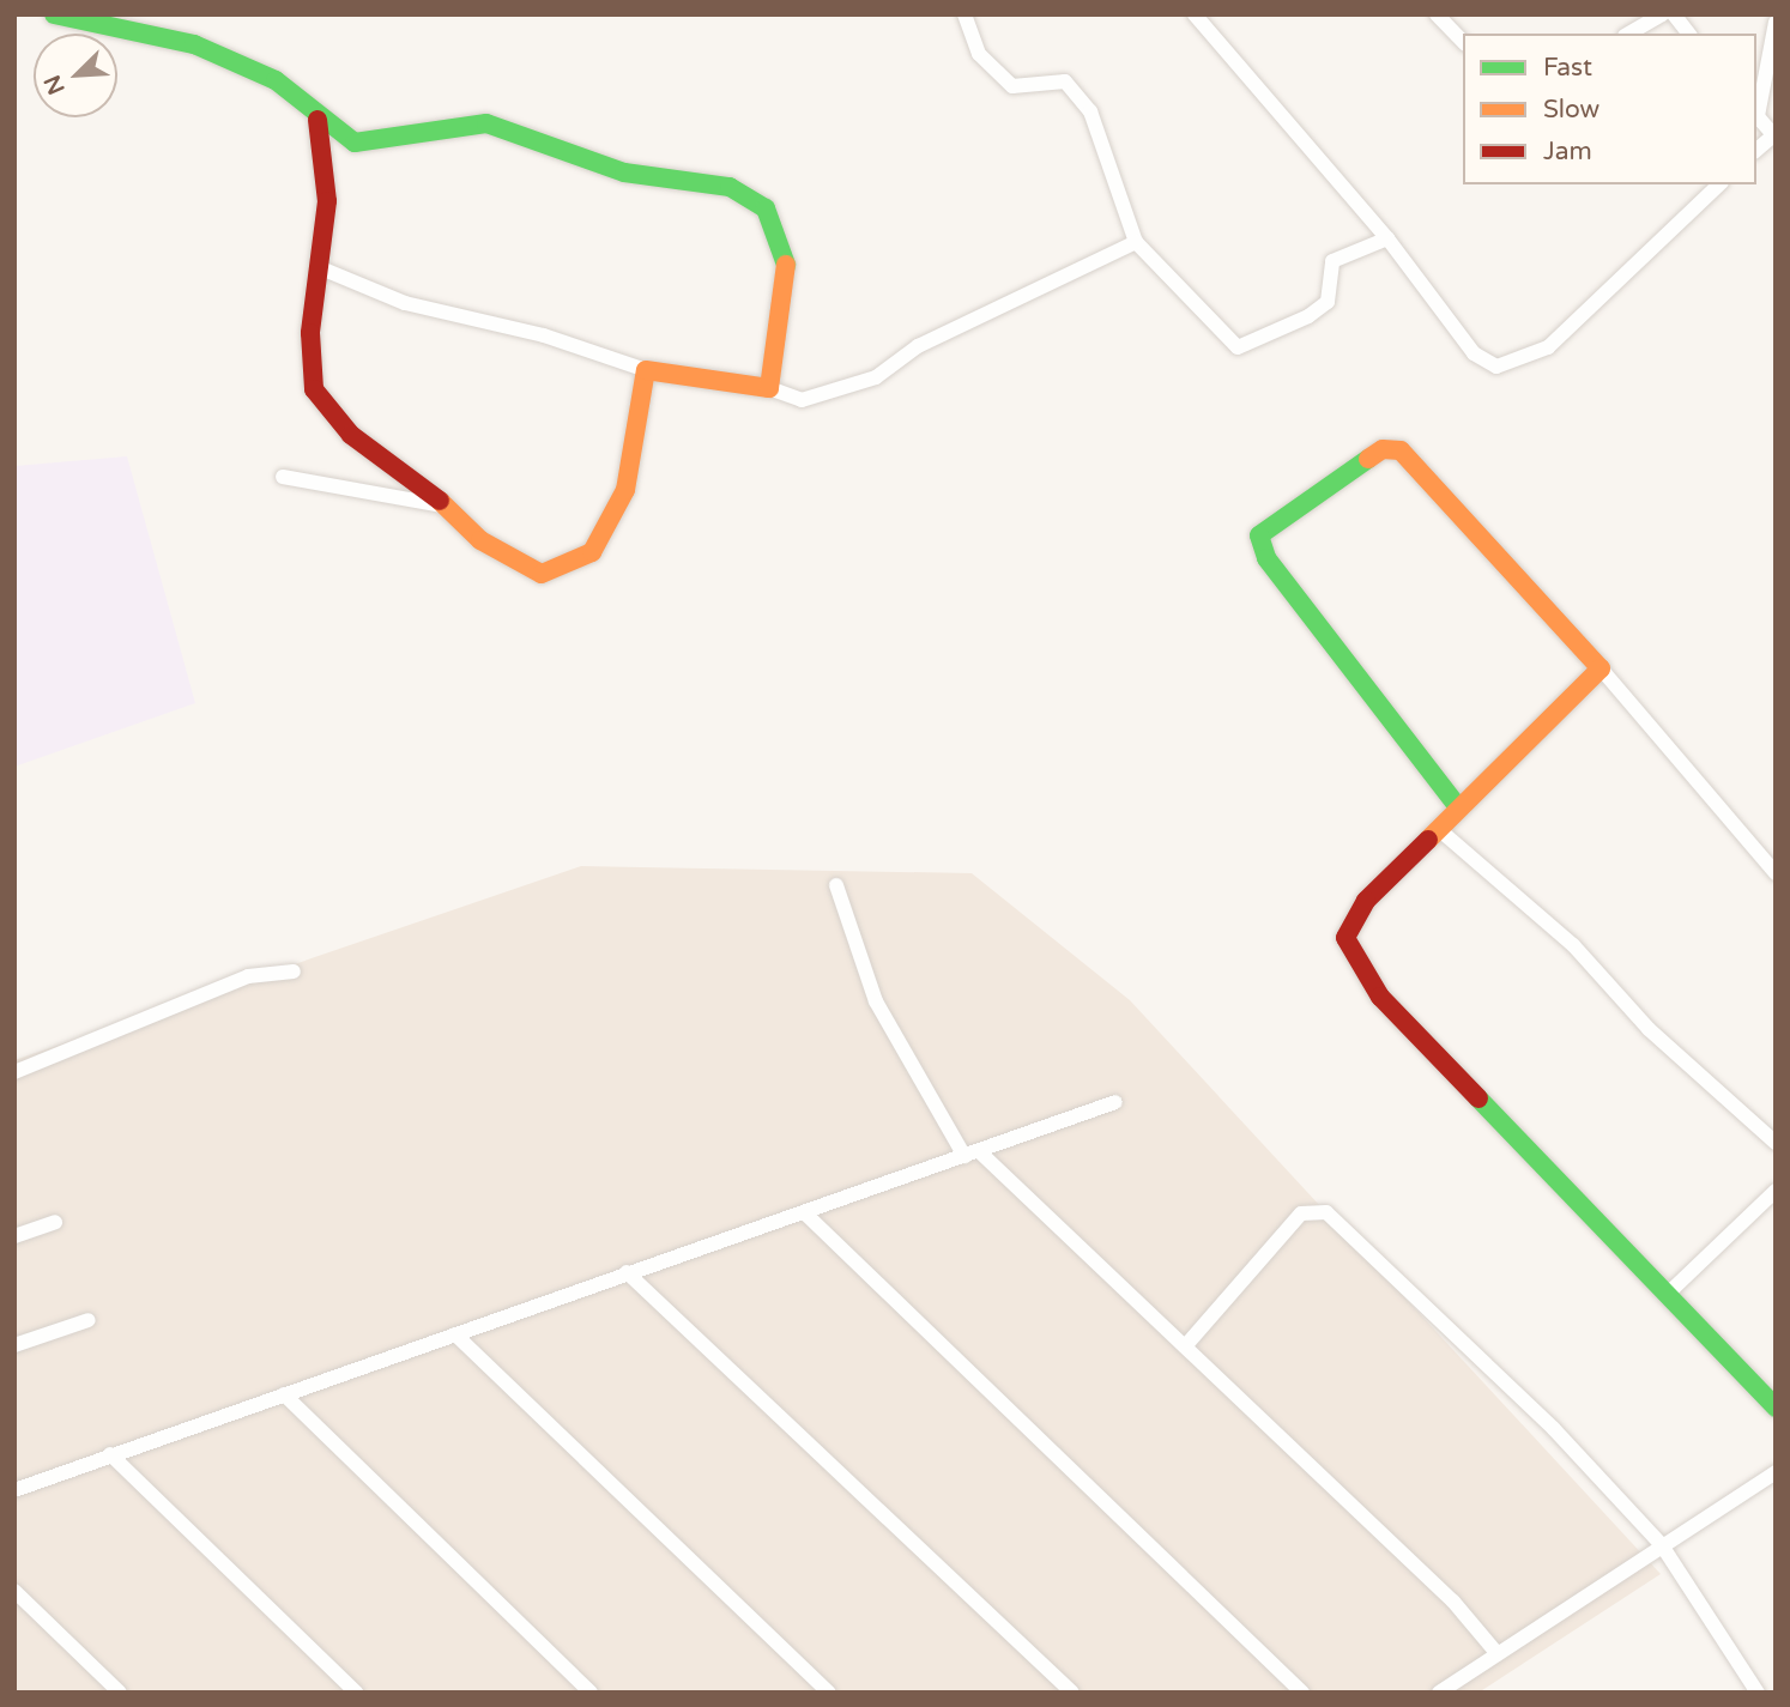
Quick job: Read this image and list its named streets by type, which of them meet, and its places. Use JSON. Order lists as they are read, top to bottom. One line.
{"legend":["Fast","Slow","Jam"],"north":"bottom left"}
